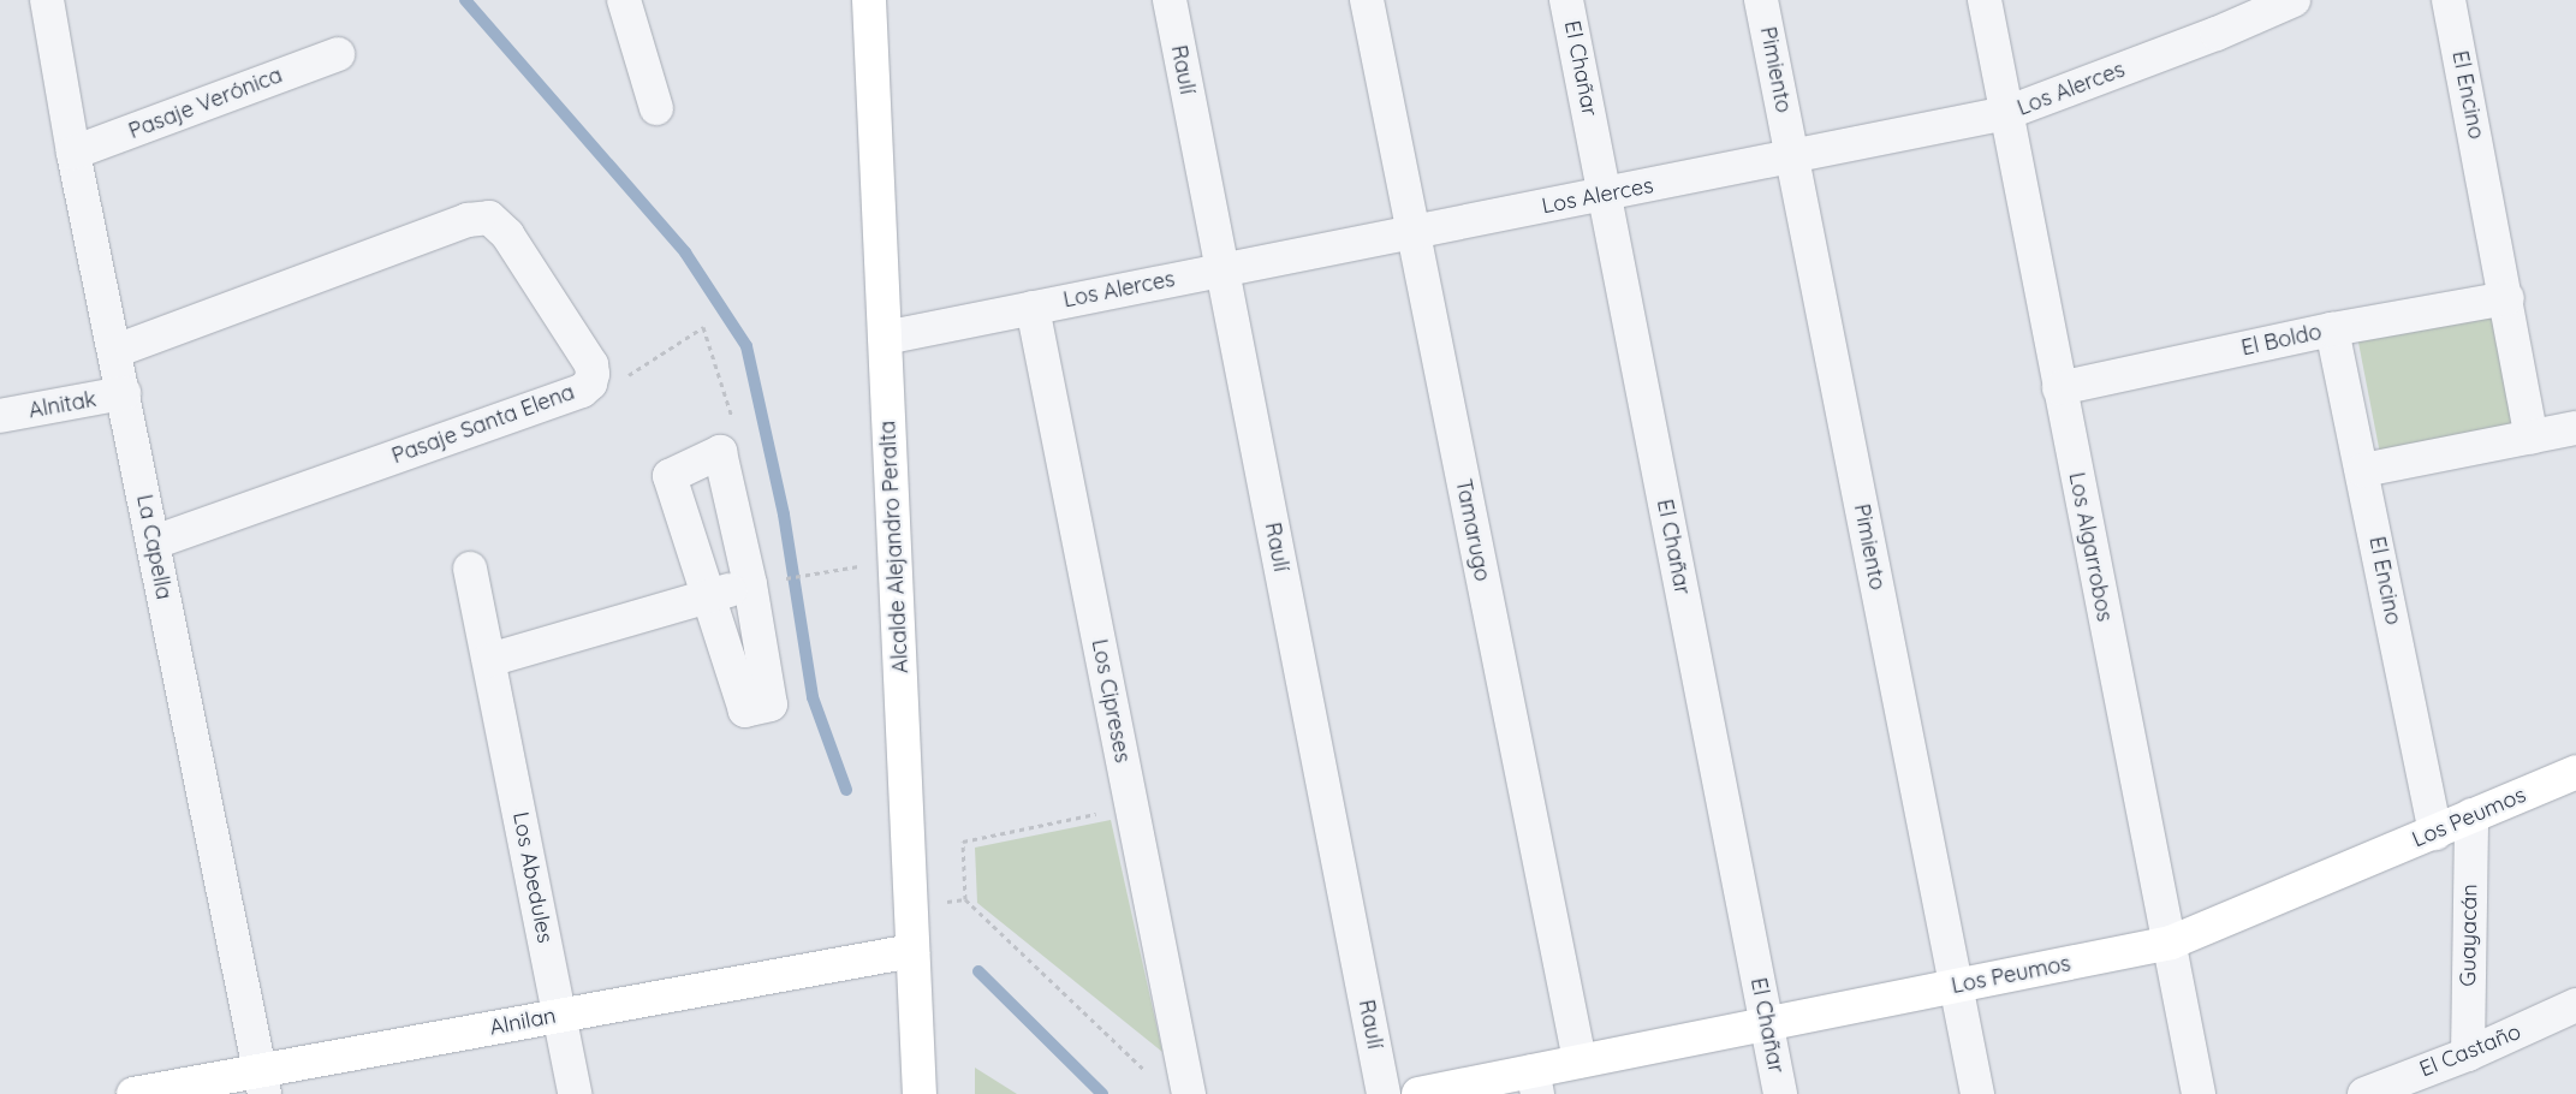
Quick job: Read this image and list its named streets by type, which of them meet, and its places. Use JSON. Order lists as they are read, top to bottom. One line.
{"streets":{"street":["El Chañar","Raulí","Pimiento","Los Alerces","El Encino","Pasaje Verónica","El Boldo","Alnitak","Pasaje Santa Elena","Tamarugo","La Capella","Alcalde Alejandro Peralta","Los Algarrobos","Los Cipreses","Los Peumos","Los Abedules","Guayacán","Alnilan","El Castaño"]},"crossings":[["El Chañar","Los Alerces"],["El Chañar","Los Peumos"],["Raulí","Los Alerces"],["Pimiento","Los Alerces"],["Pimiento","Los Peumos"],["Los Alerces","Tamarugo"],["Los Alerces","Alcalde Alejandro Peralta"],["Los Alerces","Los Algarrobos"],["Los Alerces","Los Cipreses"],["El Encino","El Boldo"],["El Encino","Los Peumos"],["Pasaje Verónica","La Capella"],["El Boldo","Los Algarrobos"],["Alnitak","La Capella"],["Pasaje Santa Elena","La Capella"],["Tamarugo","Los Peumos"],["La Capella","Alnilan"],["Alcalde Alejandro Peralta","Alnilan"],["Los Algarrobos","Los Peumos"],["Los Peumos","Guayacán"],["Los Abedules","Alnilan"],["Guayacán","El Castaño"]]}
